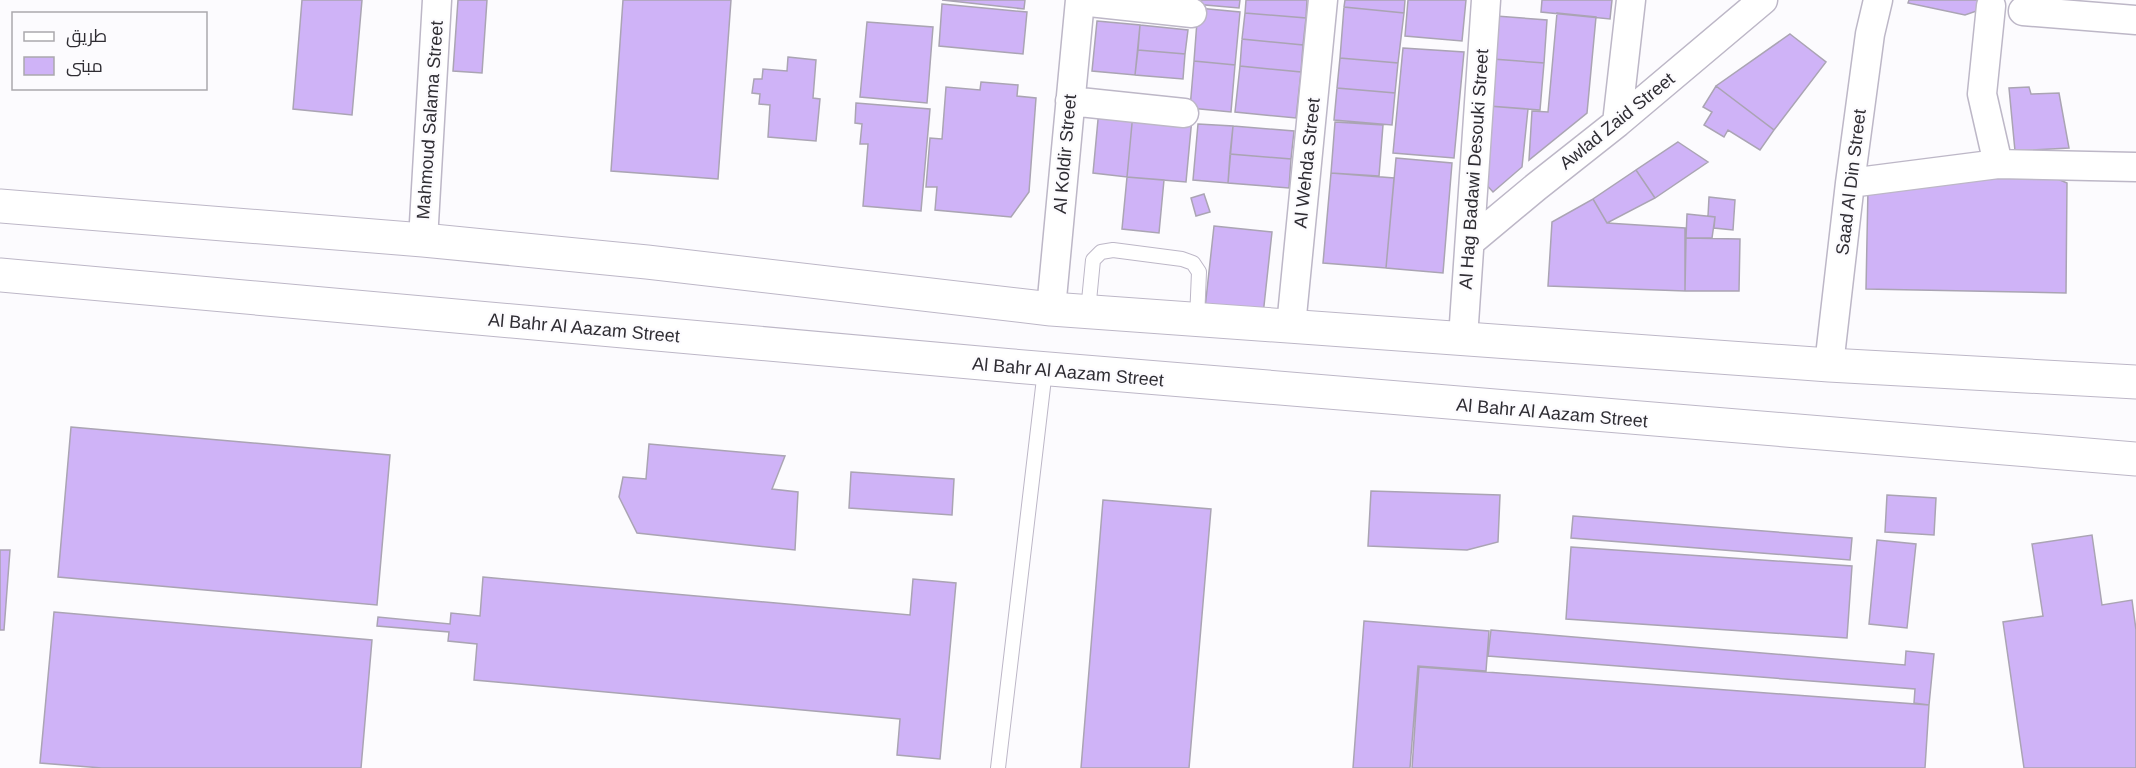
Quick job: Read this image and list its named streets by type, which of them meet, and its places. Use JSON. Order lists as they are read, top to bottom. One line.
{"streets":{"main road":["Al Bahr Al Aazam Street"],"street":["Mahmoud Salama Street","Awlad Zaid Street","Al Koldir Street","Al Wehda Street","Al Hag Badawi Desouki Street","Saad Al Din Street"]},"crossings":[["Awlad Zaid Street","Al Hag Badawi Desouki Street"]],"legend":["طريق","مبنى"]}
